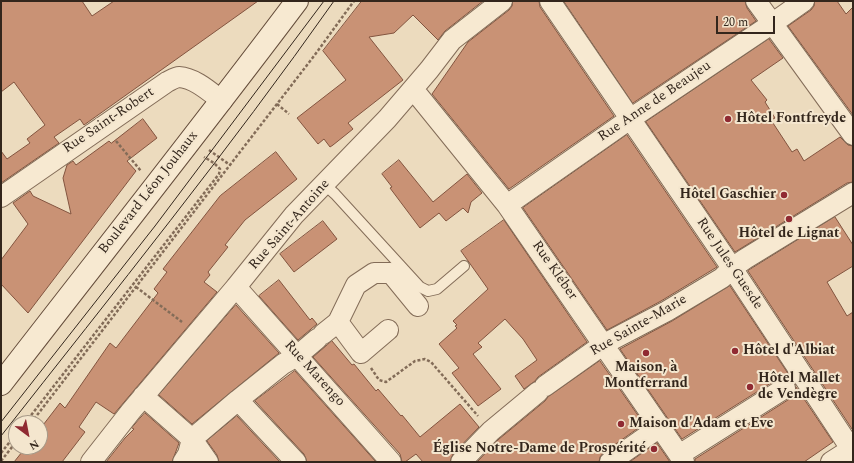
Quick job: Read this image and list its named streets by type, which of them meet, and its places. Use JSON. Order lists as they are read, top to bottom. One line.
{"streets":{"main road":["Boulevard Léon Jouhaux"],"street":["Rue Anne de Beaujeu","Rue Saint-Robert","Rue Saint-Antoine","Rue Jules Guesde","Rue Kléber","Rue Sainte-Marie","Rue Marengo"]},"crossings":[["Rue Anne de Beaujeu","Rue Jules Guesde"],["Rue Anne de Beaujeu","Rue Kléber"],["Rue Saint-Robert","Boulevard Léon Jouhaux"],["Rue Saint-Antoine","Rue Kléber"],["Rue Saint-Antoine","Rue Marengo"],["Rue Jules Guesde","Rue Sainte-Marie"],["Rue Kléber","Rue Sainte-Marie"]],"places":["Hôtel Fontfreyde","Hôtel Gaschier","Hôtel de Lignat","Hôtel d'Albiat","Maison, à Montferrand","Hôtel Mallet de Vendègre","Maison d'Adam et Eve","Église Notre-Dame de Prospérité"],"scale_bar":"20 m","north":"bottom right"}
